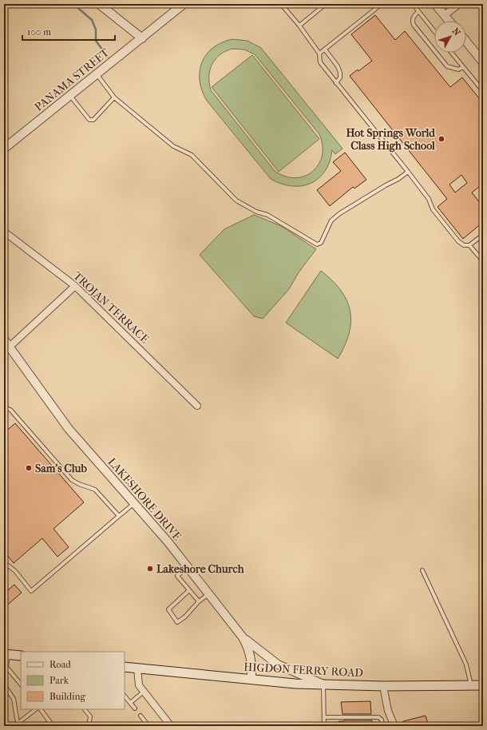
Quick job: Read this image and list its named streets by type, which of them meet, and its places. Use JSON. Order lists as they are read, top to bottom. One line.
{"streets":{"main road":["HIGDON FERRY ROAD"],"street":["PANAMA STREET","TROJAN TERRACE","LAKESHORE DRIVE"]},"crossings":[["LAKESHORE DRIVE","HIGDON FERRY ROAD"]],"places":["Hot Springs World Class High School","Sam's Club","Lakeshore Church"],"legend":["Road","Park","Building"],"scale_bar":"100 m","north":"top right"}
